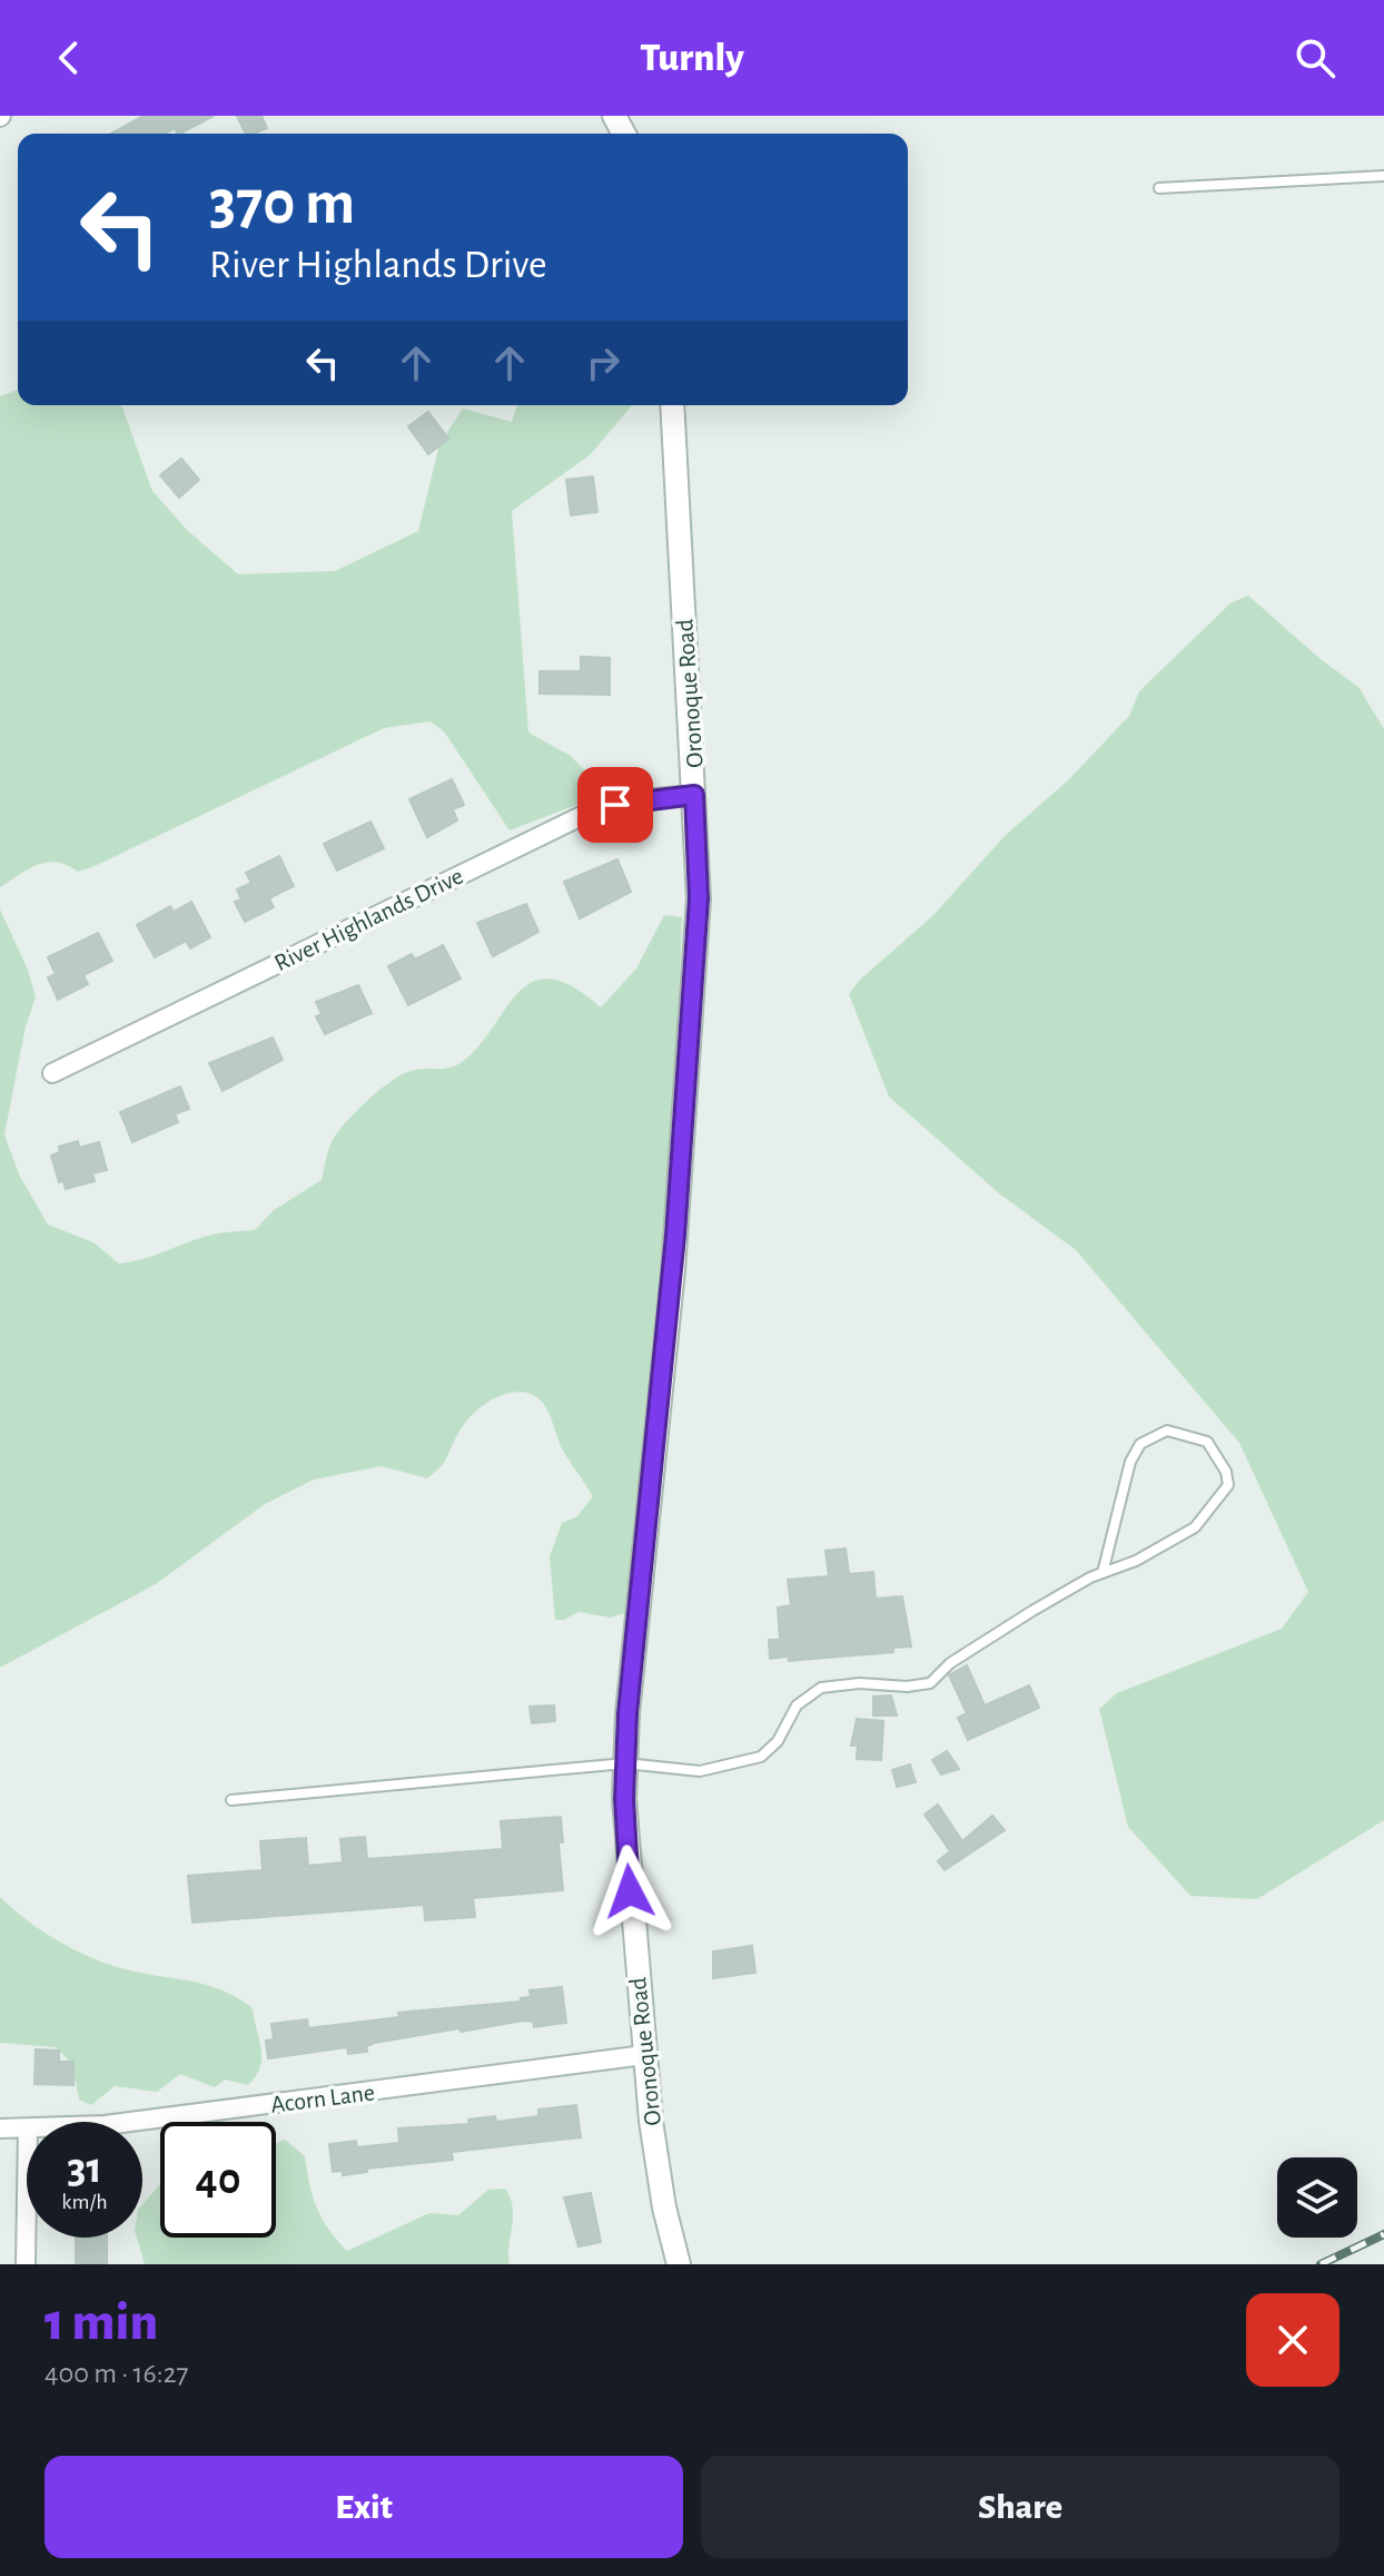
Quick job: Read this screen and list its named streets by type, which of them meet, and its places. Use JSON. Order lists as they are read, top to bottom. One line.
{"streets":{"street":["Oronoque Road","River Highlands Drive","Acorn Lane"]},"crossings":[["Oronoque Road","River Highlands Drive"],["Oronoque Road","Acorn Lane"]],"page":{"header":"Turnly","turn":["370 m","River Highlands Drive"],"speed":"31 km/h","limit":"40","heading":["1 min","400 m · 16:27"],"buttons":["Exit","Share"]}}
